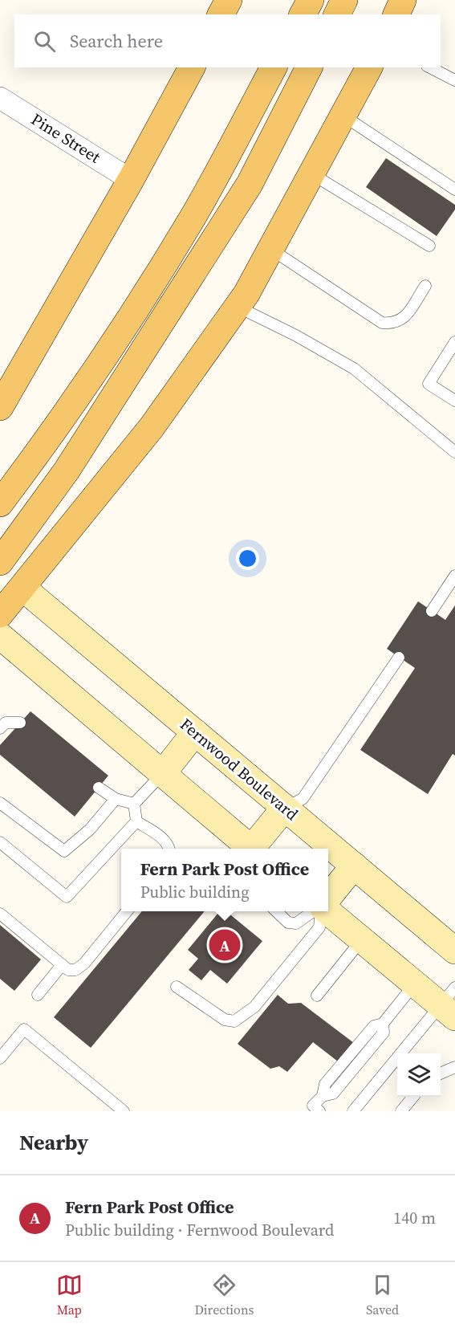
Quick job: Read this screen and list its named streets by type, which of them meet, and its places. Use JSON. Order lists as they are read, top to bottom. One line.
{"streets":{"street":["Pine Street","Fernwood Boulevard"]},"page":{"search":"Search here","popup":["Fern Park Post Office","Public building"],"pins":"A","heading":"Nearby","list":[{"mark":"A","name":"Fern Park Post Office","note":"Public building · Fernwood Boulevard","value":"140 m"}],"nav":["Map","Directions","Saved"]}}
